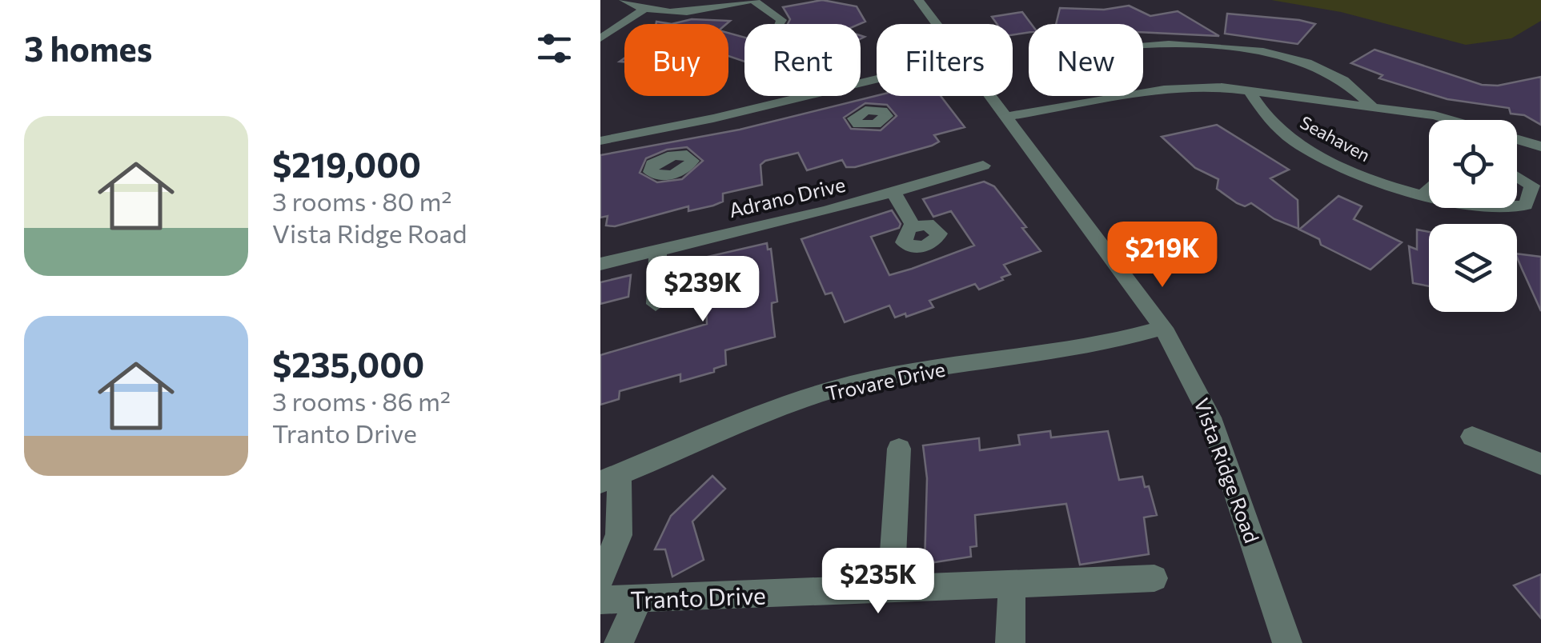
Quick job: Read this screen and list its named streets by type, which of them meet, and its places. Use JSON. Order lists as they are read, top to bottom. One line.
{"streets":{"street":["Seahaven","Adrano Drive","Trovare Drive","Vista Ridge Road","Tranto Drive"]},"crossings":[["Trovare Drive","Vista Ridge Road"],["Trovare Drive","Tranto Drive"]],"page":{"heading":"3 homes","chip":["Buy","Rent","Filters","New"],"list":[{"name":"$219,000","note":"3 rooms · 80 m² · Vista Ridge Road"},{"name":"$235,000","note":"3 rooms · 86 m² · Tranto Drive"}],"price":["$219K","$239K","$235K"]}}
